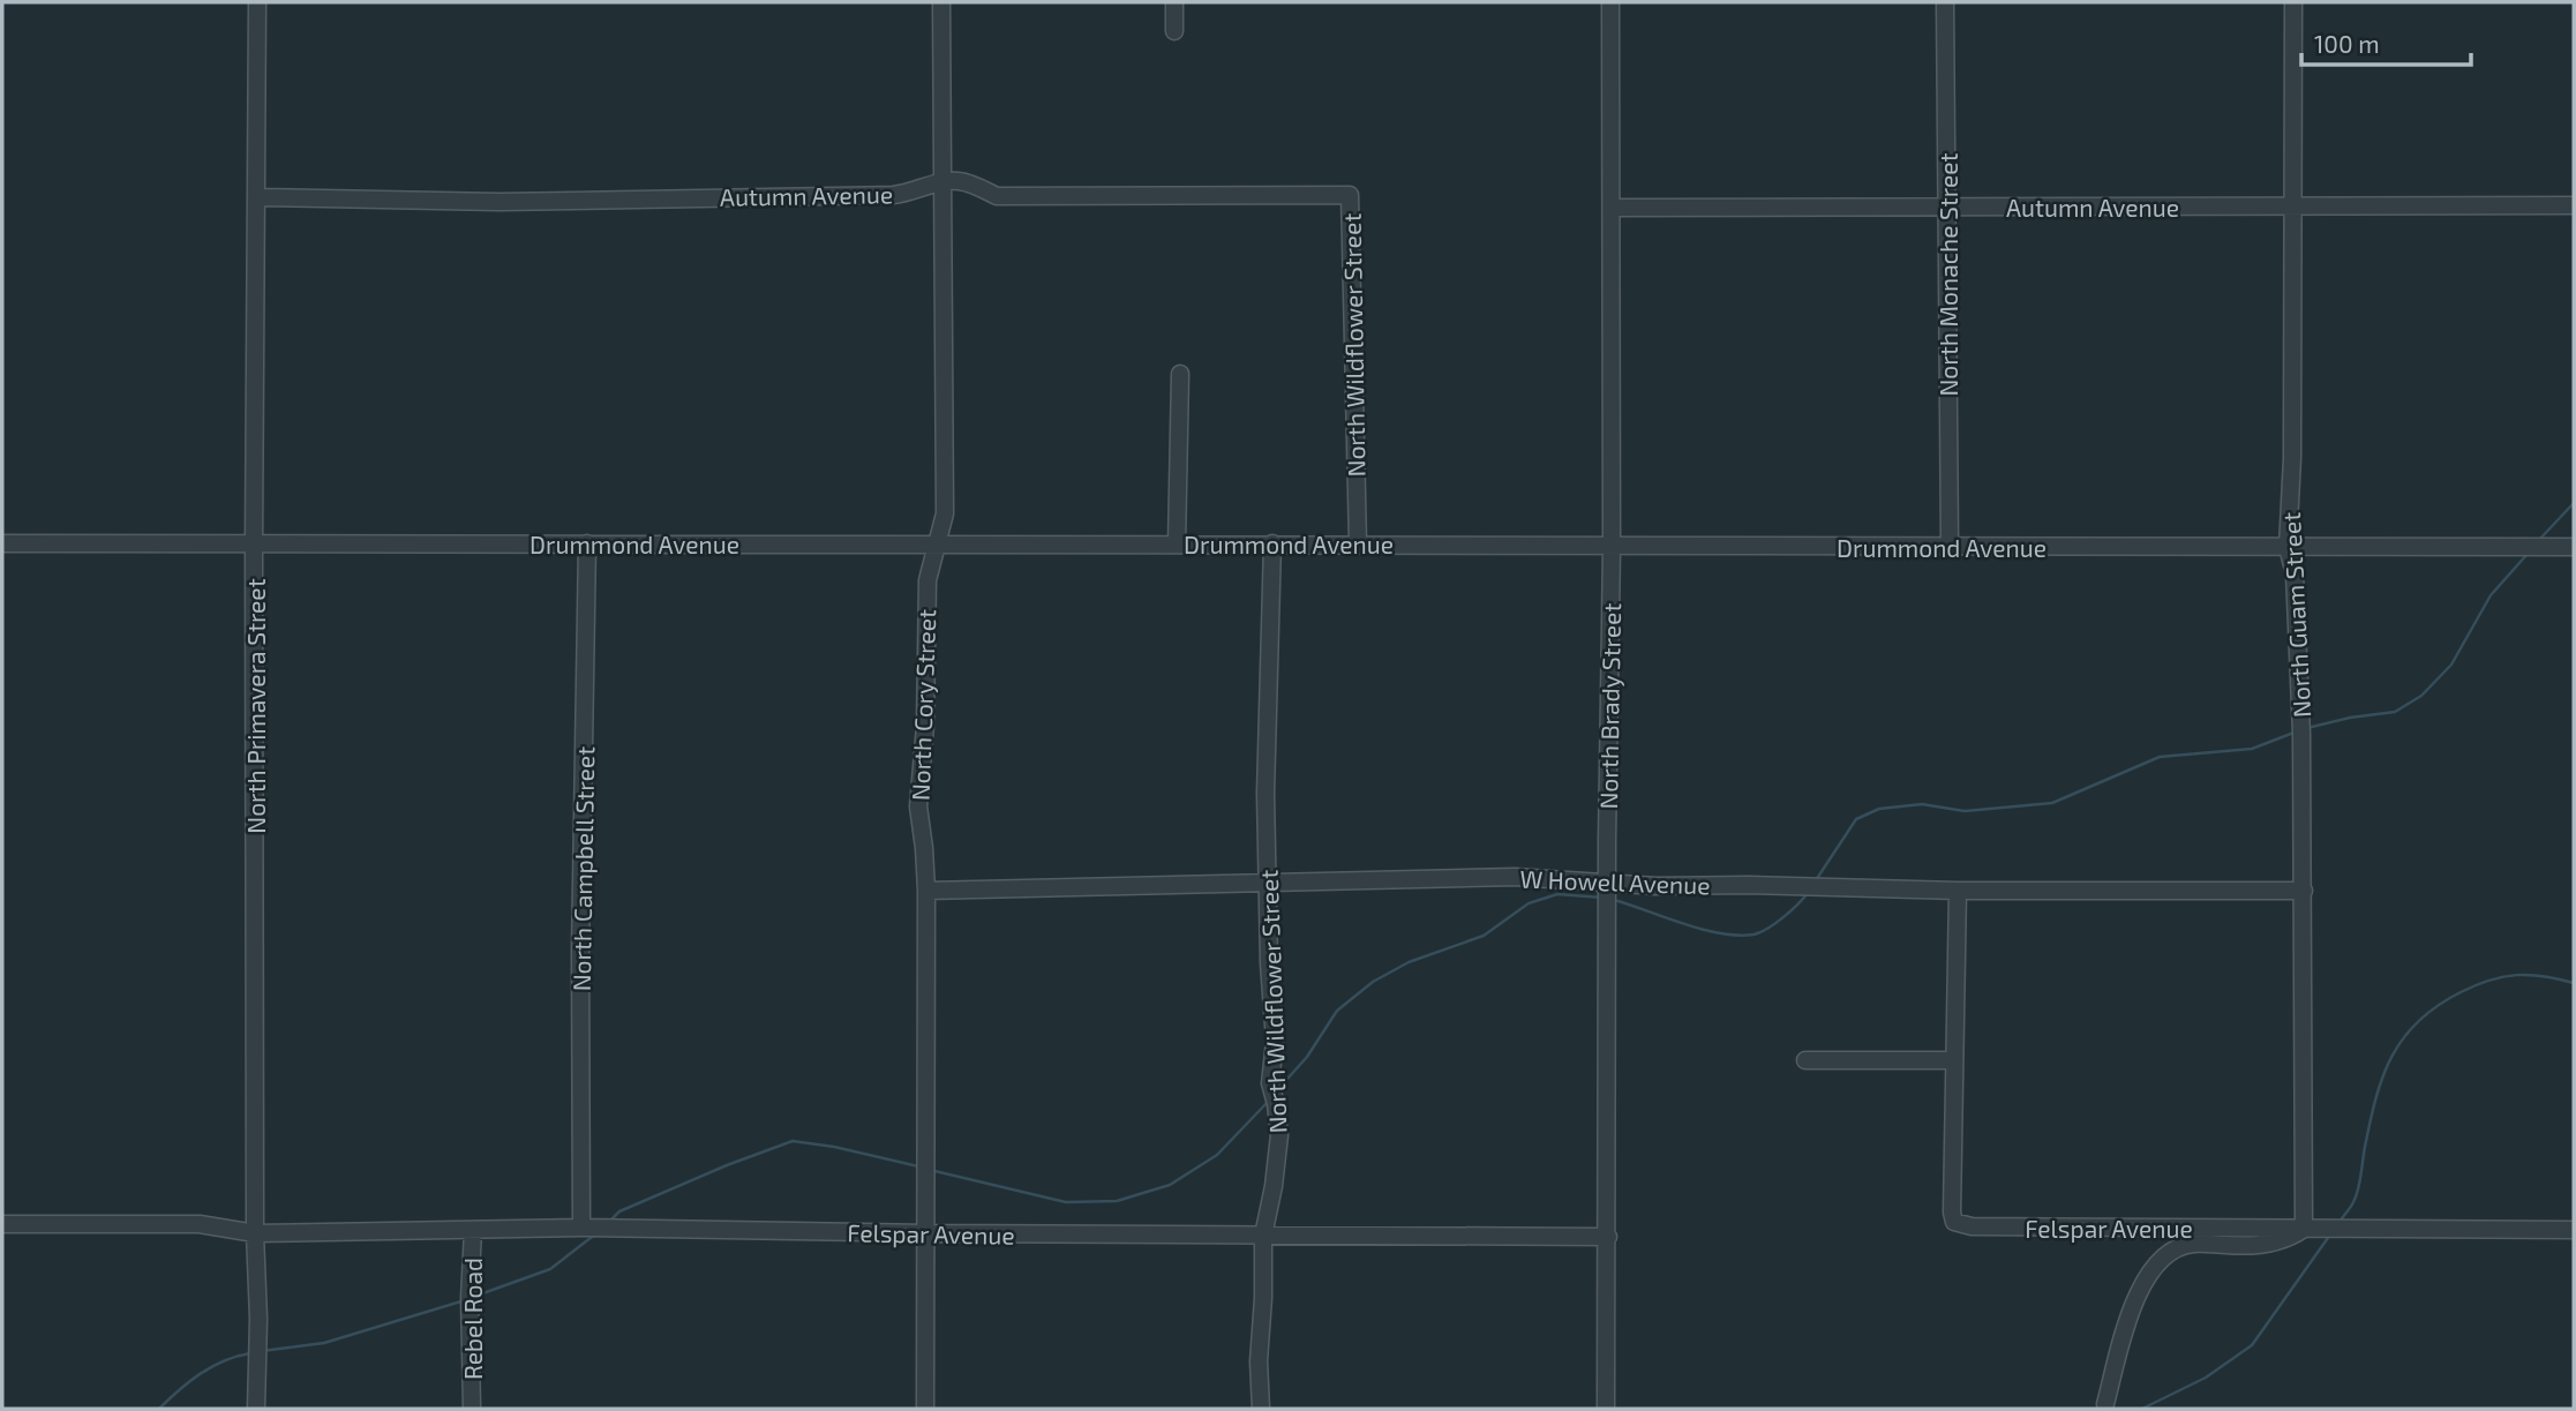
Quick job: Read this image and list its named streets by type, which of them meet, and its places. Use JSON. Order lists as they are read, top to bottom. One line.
{"streets":{"street":["Autumn Avenue","North Monache Street","North Wildflower Street","Drummond Avenue","North Guam Street","North Cory Street","North Primavera Street","North Brady Street","North Campbell Street","W Howell Avenue","Felspar Avenue","Rebel Road"]},"crossings":[["Autumn Avenue","North Monache Street"],["Autumn Avenue","North Wildflower Street"],["Autumn Avenue","North Guam Street"],["Autumn Avenue","North Cory Street"],["Autumn Avenue","North Primavera Street"],["Autumn Avenue","North Brady Street"],["North Monache Street","Drummond Avenue"],["North Wildflower Street","Drummond Avenue"],["North Wildflower Street","W Howell Avenue"],["North Wildflower Street","Felspar Avenue"],["Drummond Avenue","North Guam Street"],["Drummond Avenue","North Cory Street"],["Drummond Avenue","North Primavera Street"],["Drummond Avenue","North Brady Street"],["Drummond Avenue","North Campbell Street"],["North Guam Street","W Howell Avenue"],["North Guam Street","Felspar Avenue"],["North Cory Street","W Howell Avenue"],["North Cory Street","Felspar Avenue"],["North Primavera Street","Felspar Avenue"],["North Brady Street","W Howell Avenue"],["North Brady Street","Felspar Avenue"],["North Campbell Street","Felspar Avenue"],["Felspar Avenue","Rebel Road"]],"scale_bar":"100 m"}
